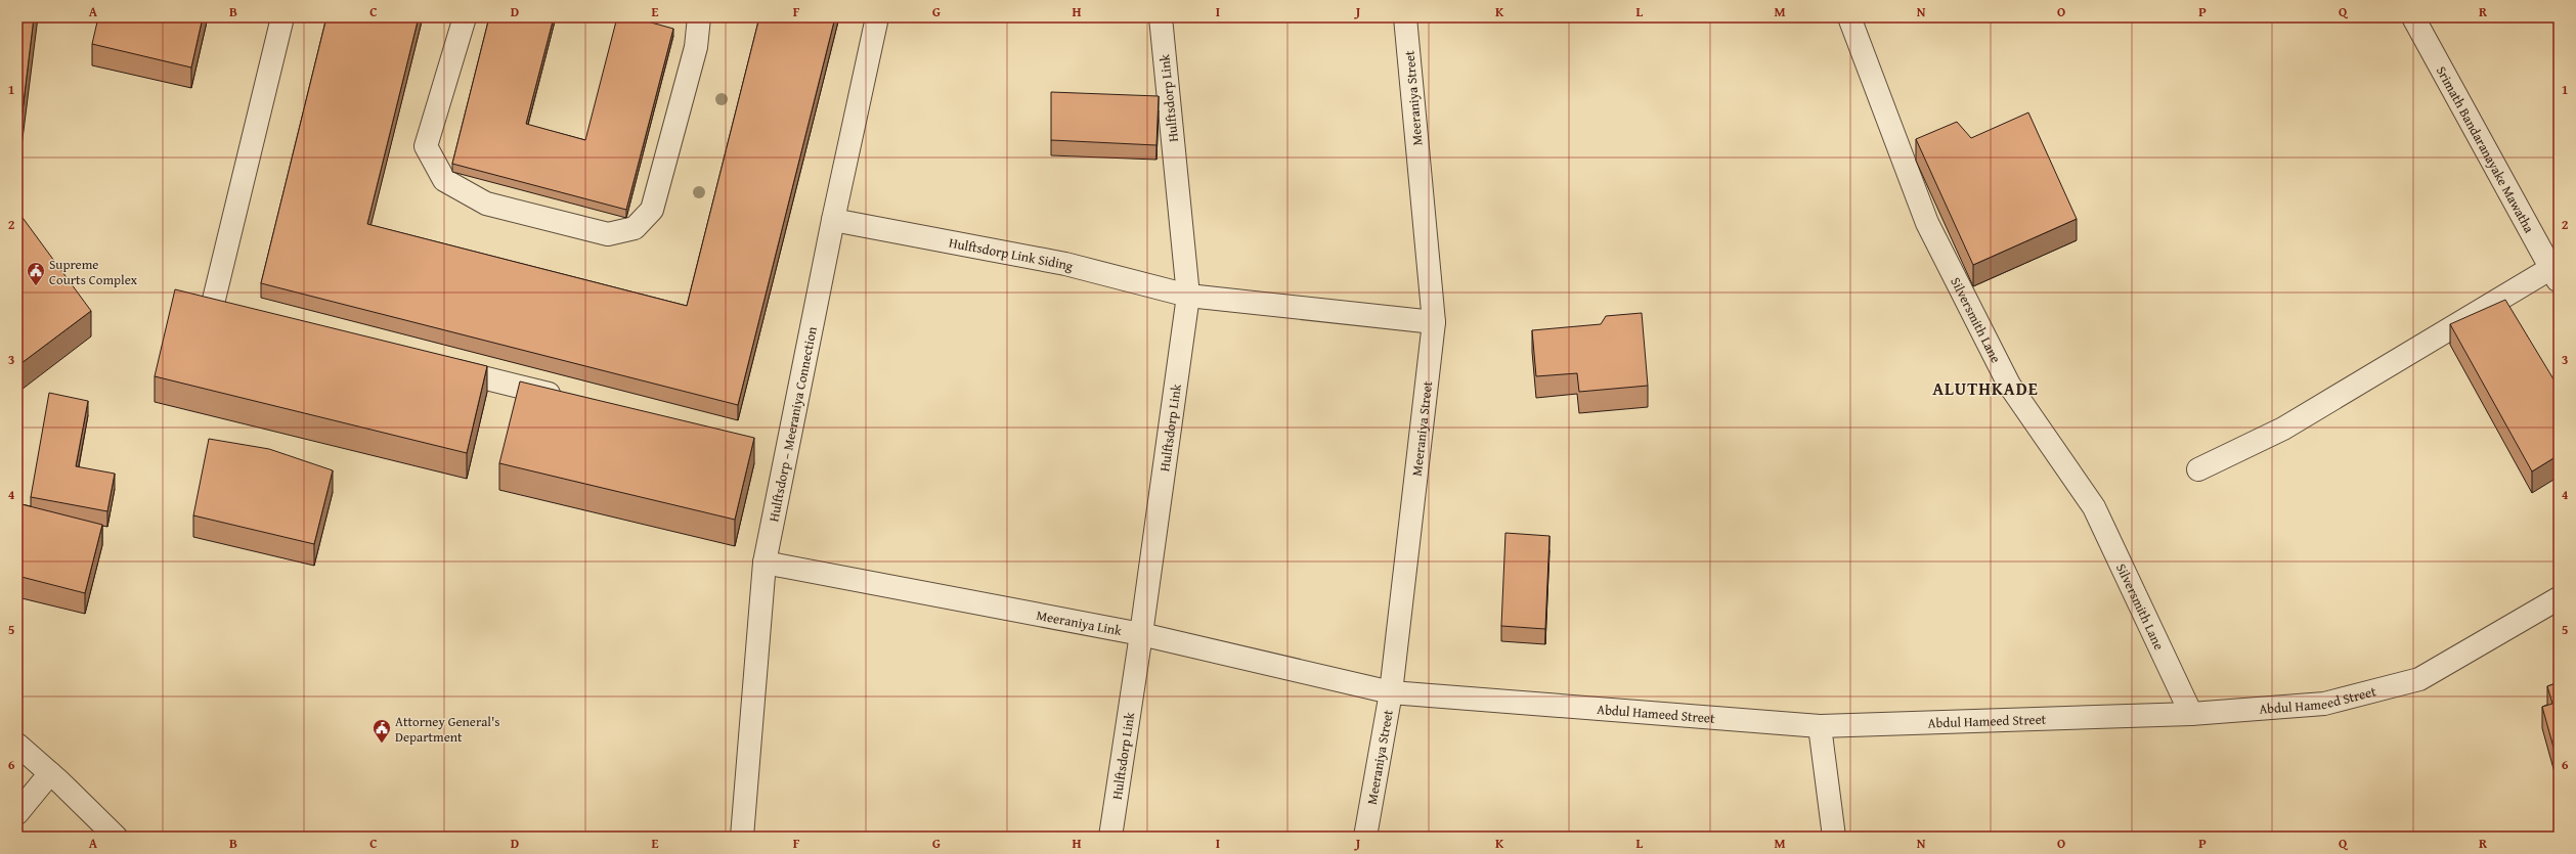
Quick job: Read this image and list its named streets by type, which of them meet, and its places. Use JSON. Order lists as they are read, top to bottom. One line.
{"streets":{"street":["Hulftsdorp Link","Meeraniya Street","Srimath Bandaranayake Mawatha","Hulftsdorp Link Siding","Silversmith Lane","Hulftsdorp – Meeraniya Connection","Meeraniya Link","Abdul Hameed Street"]},"crossings":[["Hulftsdorp Link","Hulftsdorp Link Siding"],["Hulftsdorp Link","Meeraniya Link"],["Meeraniya Street","Hulftsdorp Link Siding"],["Meeraniya Street","Meeraniya Link"],["Meeraniya Street","Abdul Hameed Street"],["Hulftsdorp Link Siding","Hulftsdorp – Meeraniya Connection"],["Silversmith Lane","Abdul Hameed Street"],["Hulftsdorp – Meeraniya Connection","Meeraniya Link"],["Meeraniya Link","Abdul Hameed Street"]],"districts":["ALUTHKADE"],"places":{"public building":["Supreme Courts Complex","Attorney General's Department"]},"grid":{"columns":["A","B","C","D","E","F","G","H","I","J","K","L","M","N","O","P","Q","R"],"rows":["1","2","3","4","5","6"]}}
